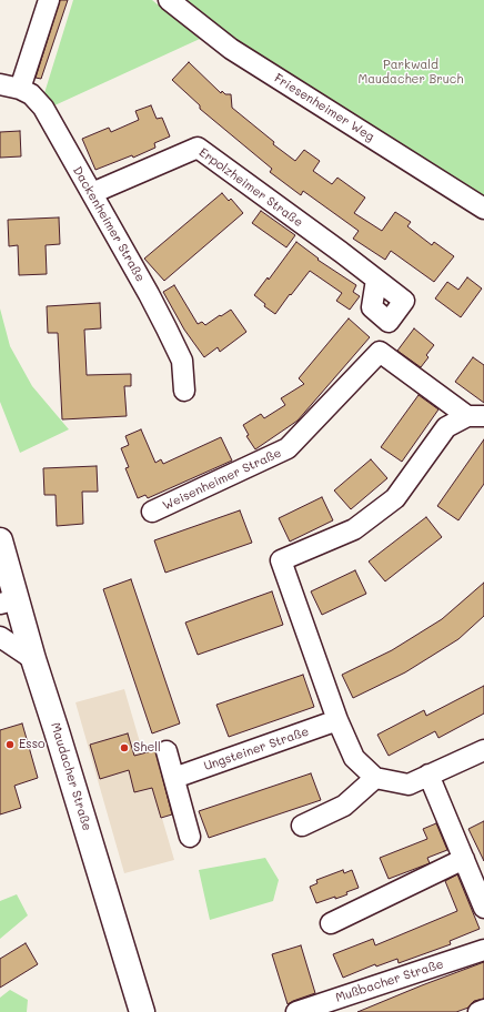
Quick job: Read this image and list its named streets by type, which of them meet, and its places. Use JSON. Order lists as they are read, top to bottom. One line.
{"streets":{"main road":["Maudacher Straße"],"street":["Friesenheimer Weg","Erpolzheimer Straße","Dackenheimer Straße","Weisenheimer Straße","Ungsteiner Straße","Mußbacher Straße"]},"crossings":[["Erpolzheimer Straße","Dackenheimer Straße"]],"parks":["Parkwald Maudacher Bruch"],"places":["Esso","Shell"]}
